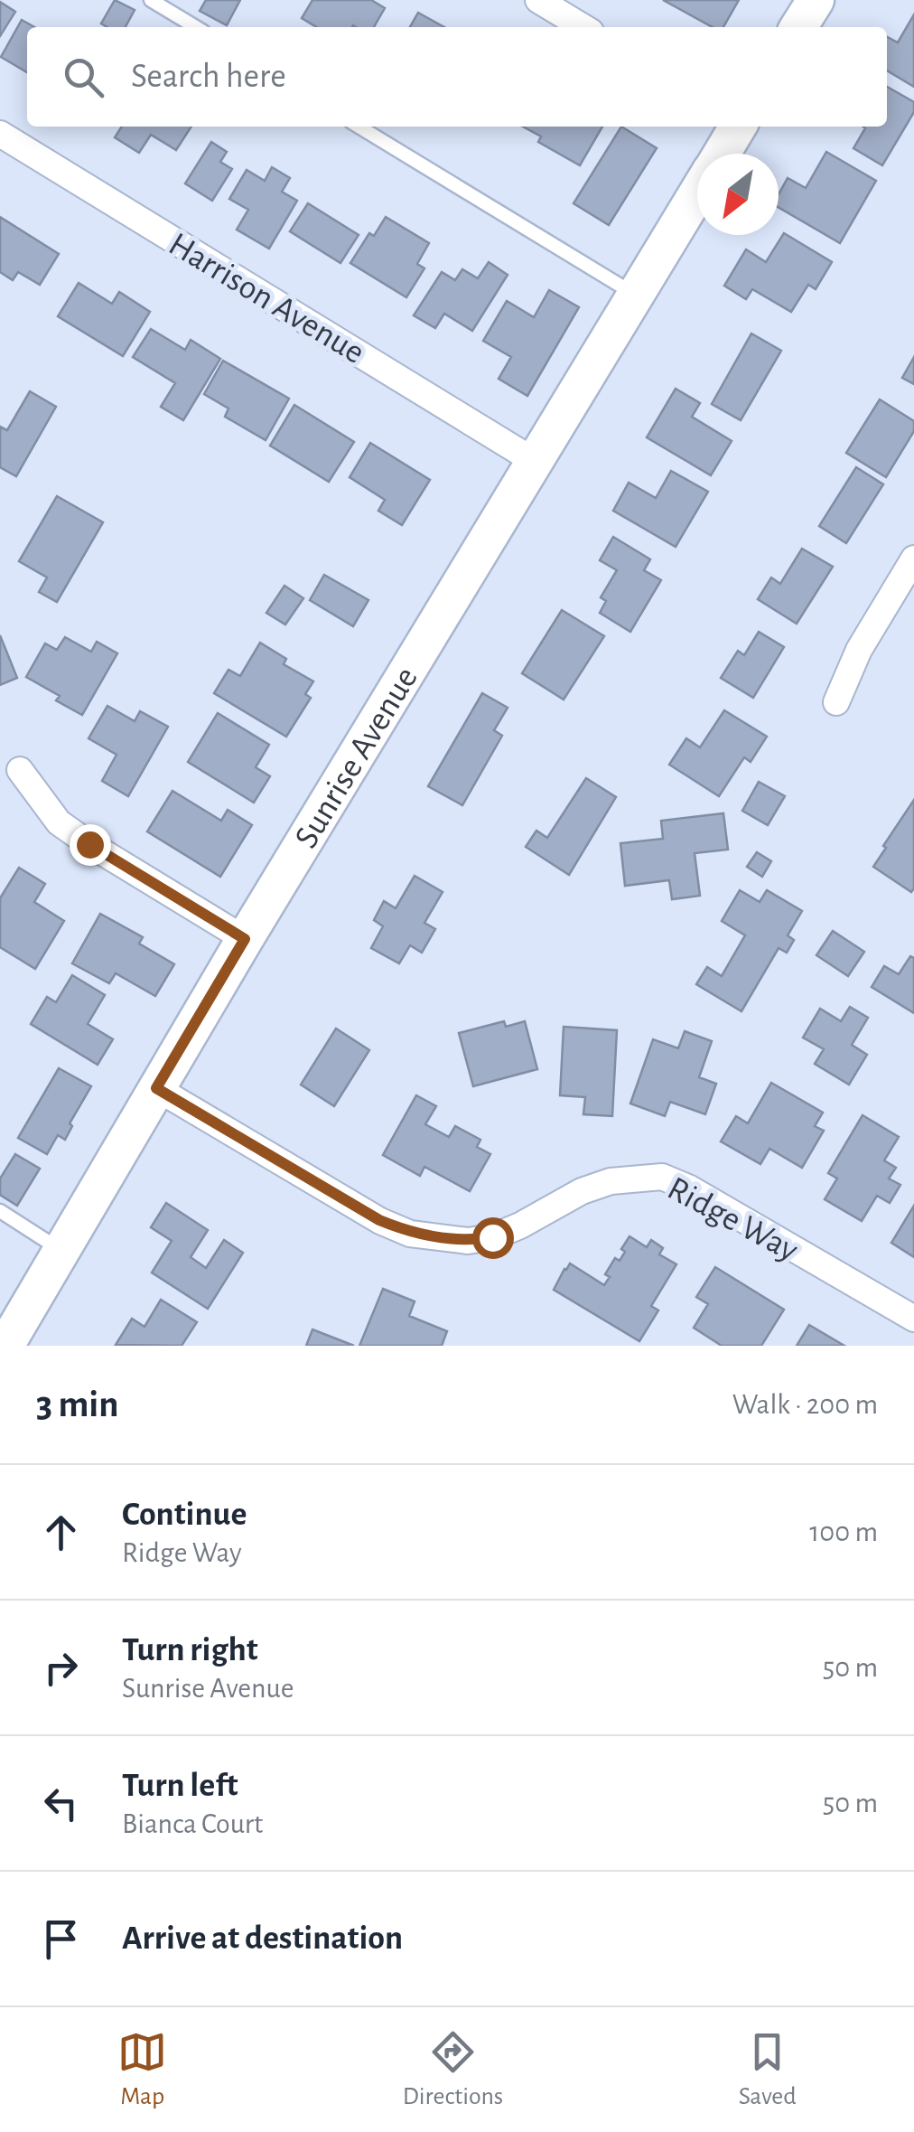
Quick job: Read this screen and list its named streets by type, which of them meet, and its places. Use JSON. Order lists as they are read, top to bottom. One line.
{"streets":{"street":["Harrison Avenue","Sunrise Avenue","Ridge Way"]},"crossings":[["Harrison Avenue","Sunrise Avenue"],["Sunrise Avenue","Ridge Way"]],"north":"bottom left","page":{"search":"Search here","heading":["3 min","Walk · 200 m"],"list":[["Continue","Ridge Way","100 m"],["Turn right","Sunrise Avenue","50 m"],["Turn left","Bianca Court","50 m"],"Arrive at destination"],"nav":["Map","Directions","Saved"]}}
